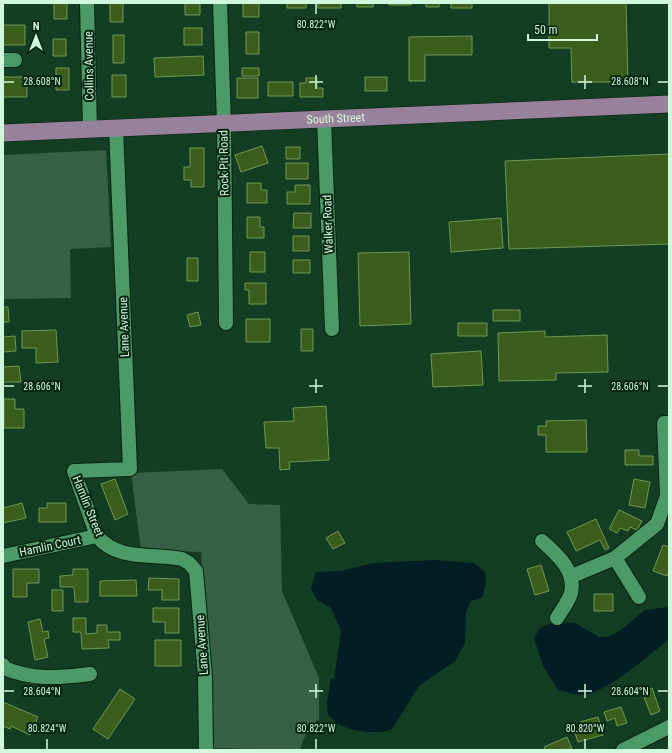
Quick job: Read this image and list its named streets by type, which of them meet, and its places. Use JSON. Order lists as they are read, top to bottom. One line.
{"streets":{"main road":["South Street"],"street":["Collins Avenue","Rock Pit Road","Walker Road","Lane Avenue","Hamlin Street","Hamlin Court"]},"crossings":[["Collins Avenue","South Street"],["South Street","Rock Pit Road"],["South Street","Walker Road"],["South Street","Lane Avenue"],["Lane Avenue","Hamlin Street"],["Hamlin Street","Hamlin Court"]],"scale_bar":"50 m","north":"top","coordinates":["80.822°W","28.608°N","28.606°N","28.604°N","80.824°W","80.820°W"]}
